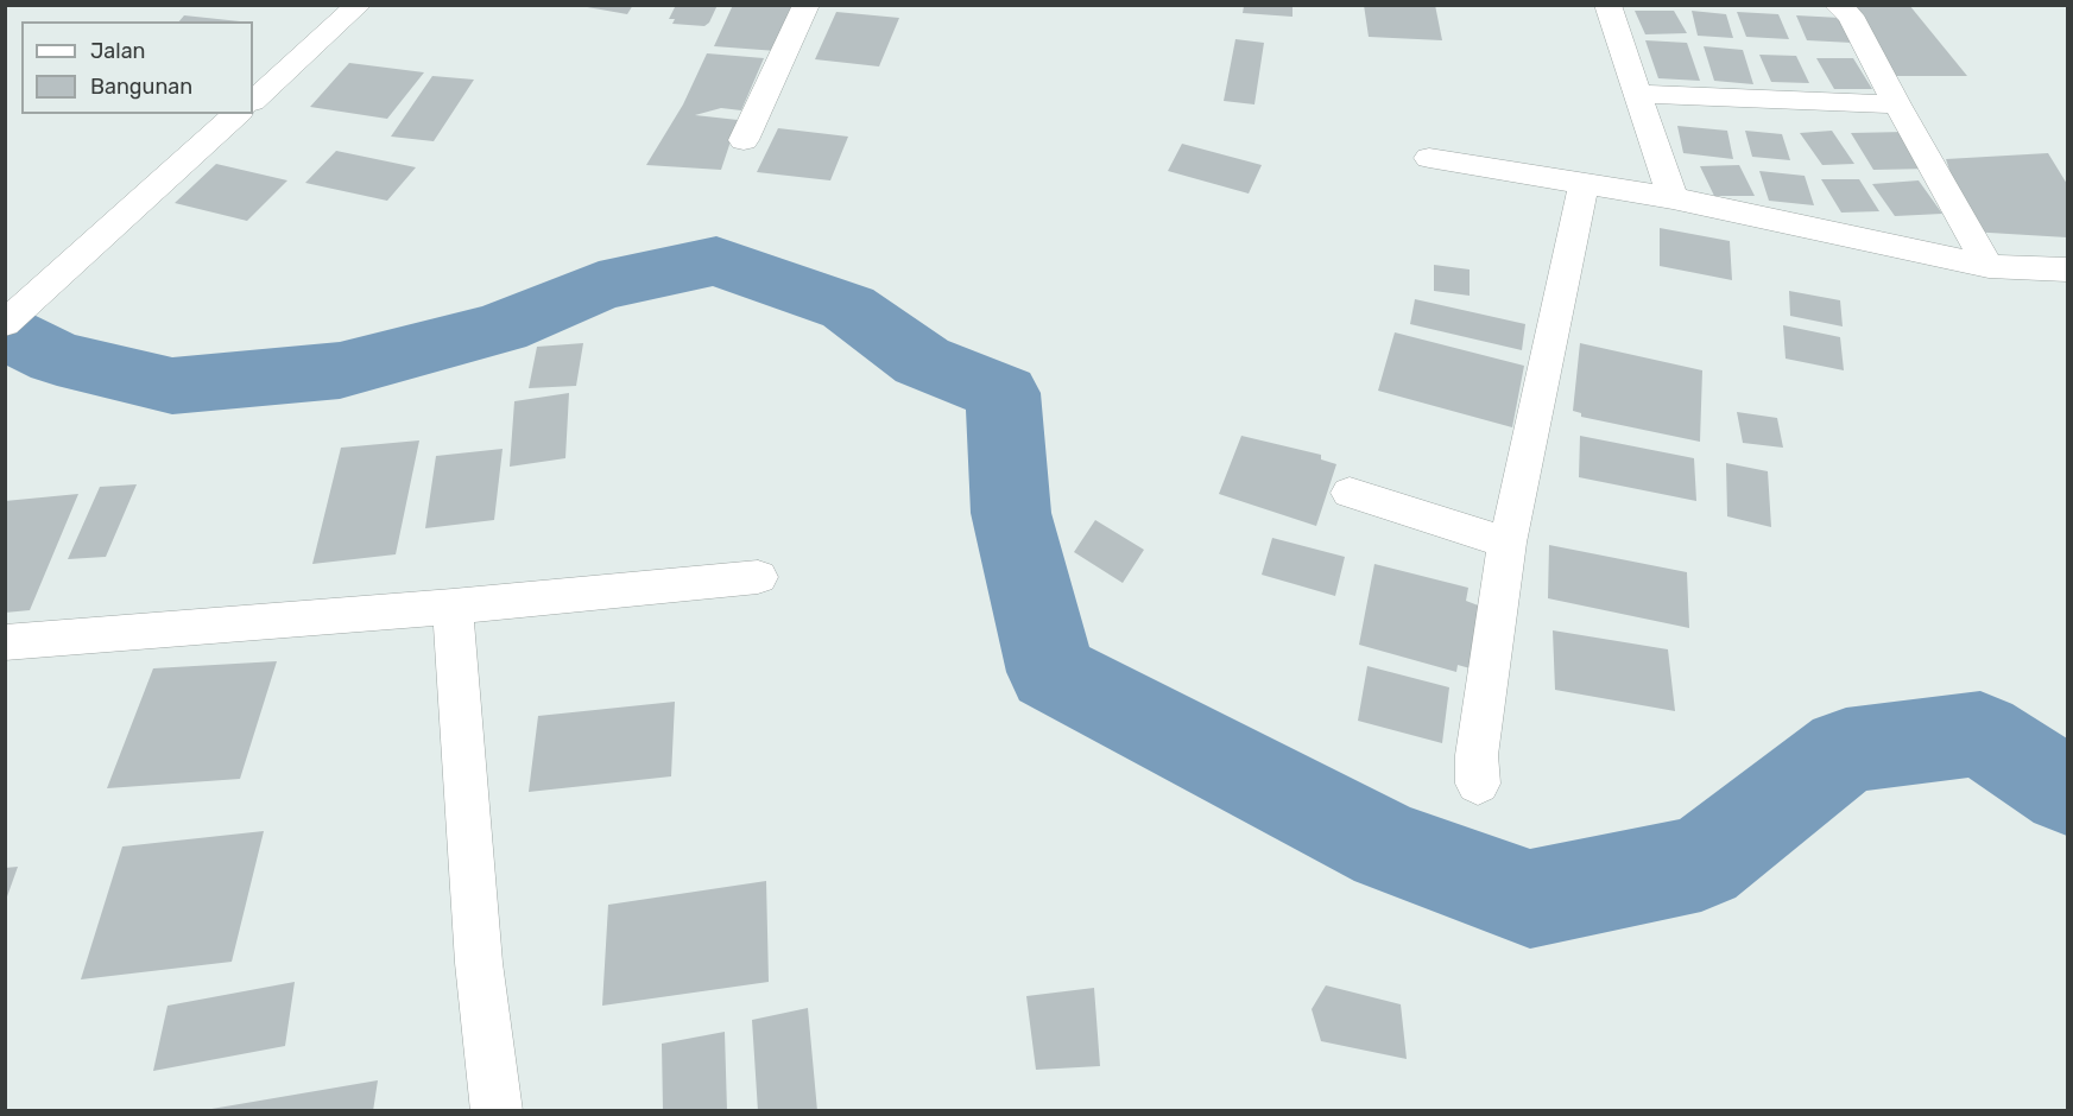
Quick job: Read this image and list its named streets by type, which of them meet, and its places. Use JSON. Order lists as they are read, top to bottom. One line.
{"legend":["Jalan","Bangunan"]}
